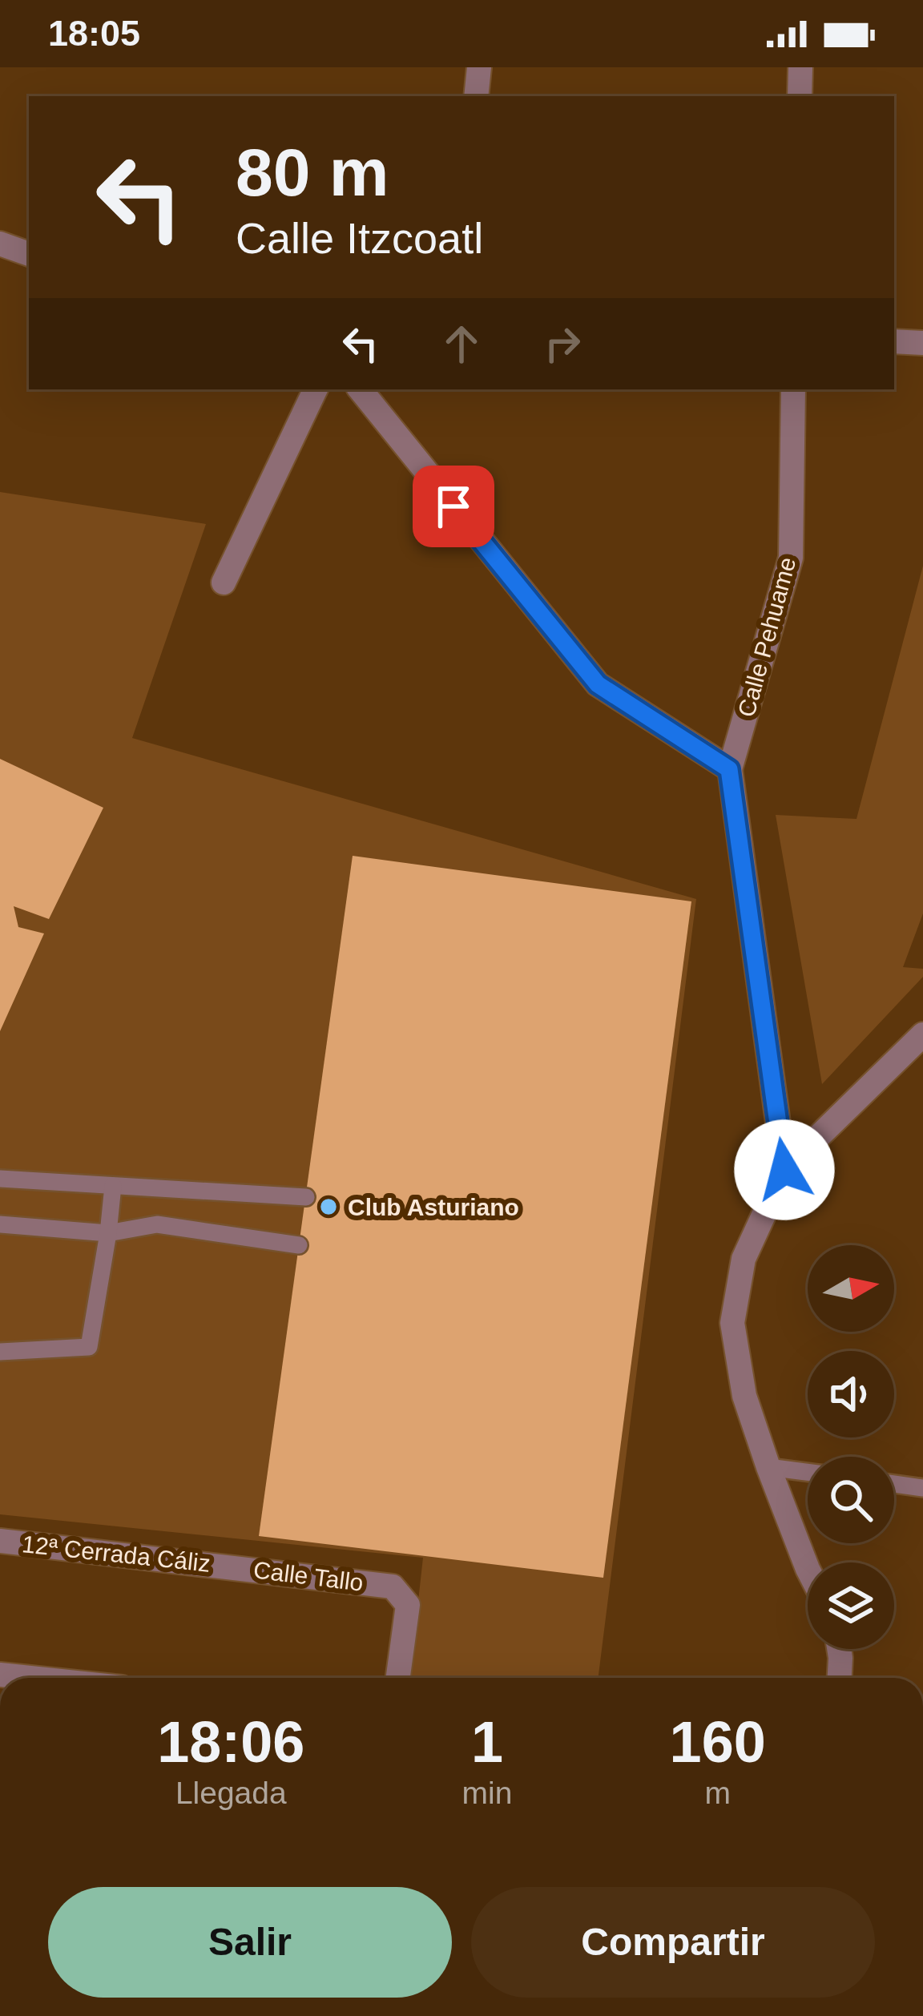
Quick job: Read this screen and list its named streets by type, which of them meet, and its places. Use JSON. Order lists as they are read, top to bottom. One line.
{"streets":{"street":["Calle Pehuame","12ª Cerrada Cáliz","Calle Tallo"]},"crossings":[["12ª Cerrada Cáliz","Calle Tallo"]],"places":["Club Asturiano"],"north":"right","page":{"status":"18:05","turn":["80 m","Calle Itzcoatl"],"eta":["18:06","Llegada","1","min","160","m"],"buttons":["Salir","Compartir"]}}
